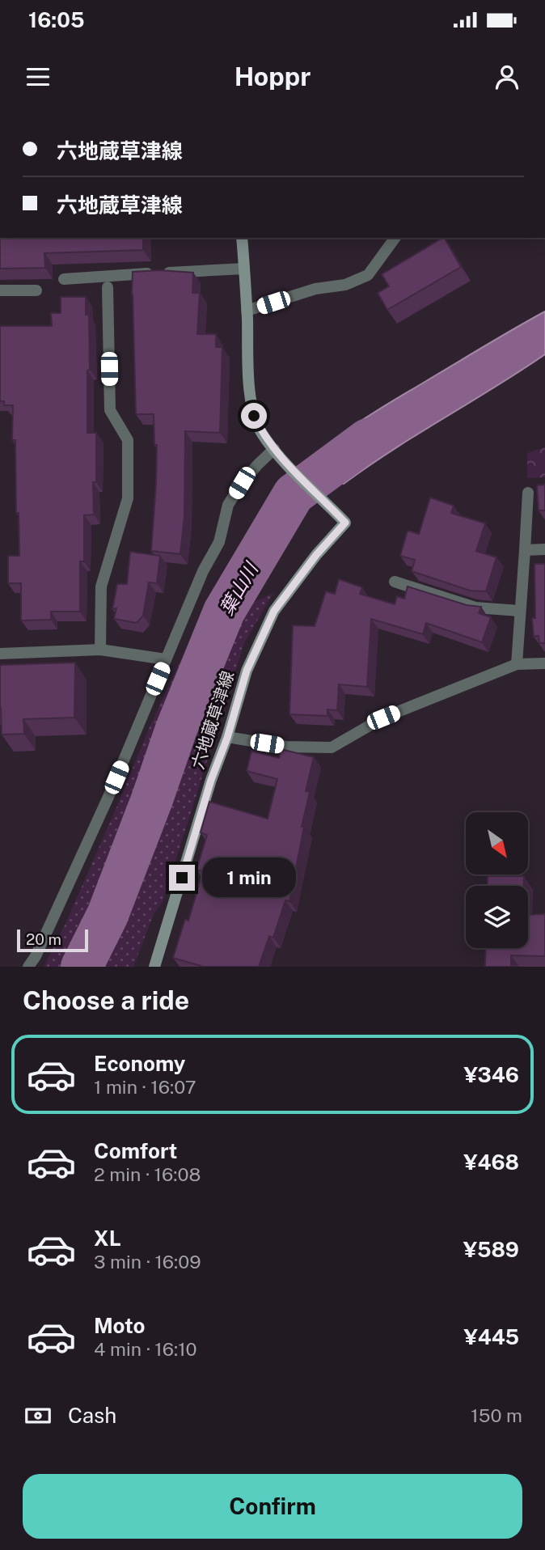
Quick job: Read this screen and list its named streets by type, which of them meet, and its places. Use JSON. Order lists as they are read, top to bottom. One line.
{"streets":{"main road":["六地蔵草津線"]},"water":["葉山川"],"scale_bar":"20 m","north":"bottom right","page":{"status":"16:05","header":"Hoppr","banner":["六地蔵草津線","六地蔵草津線"],"bubble":"1 min","scale":"20 m","heading":"Choose a ride","list":[{"name":"Economy","note":"1 min · 16:07","value":"¥346"},{"name":"Comfort","note":"2 min · 16:08","value":"¥468"},{"name":"XL","note":"3 min · 16:09","value":"¥589"},{"name":"Moto","note":"4 min · 16:10","value":"¥445"}],"pay":["Cash","150 m"],"buttons":"Confirm"}}
